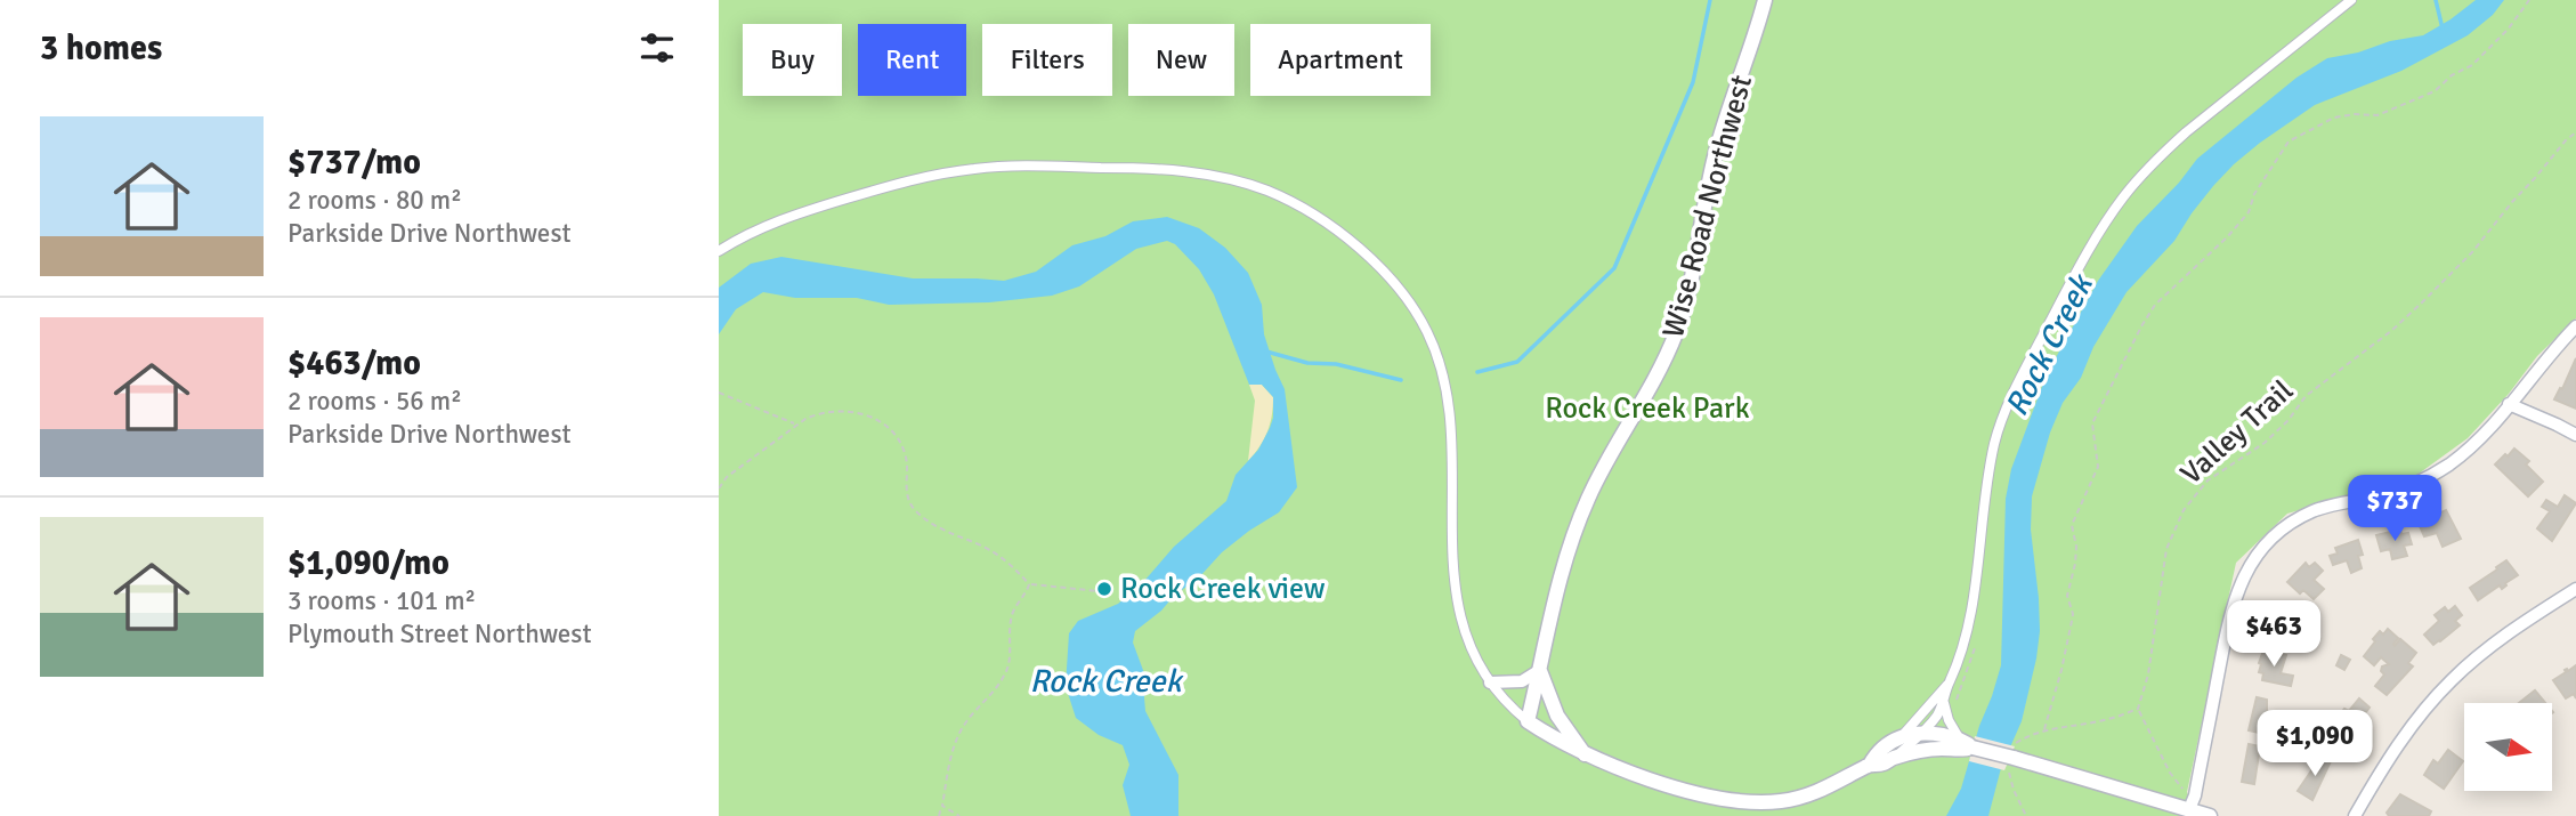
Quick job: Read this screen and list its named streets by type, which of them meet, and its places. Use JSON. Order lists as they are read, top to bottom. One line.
{"streets":{"street":["Wise Road Northwest"],"path":["Valley Trail"]},"water":["Rock Creek"],"parks":["Rock Creek Park"],"places":["Rock Creek view"],"north":"right","page":{"heading":"3 homes","chip":["Buy","Rent","Filters","New","Apartment"],"list":[{"name":"$737/mo","note":"2 rooms · 80 m² · Parkside Drive Northwest"},{"name":"$463/mo","note":"2 rooms · 56 m² · Parkside Drive Northwest"},{"name":"$1,090/mo","note":"3 rooms · 101 m² · Plymouth Street Northwest"}],"price":["$737","$463","$1,090"]}}
